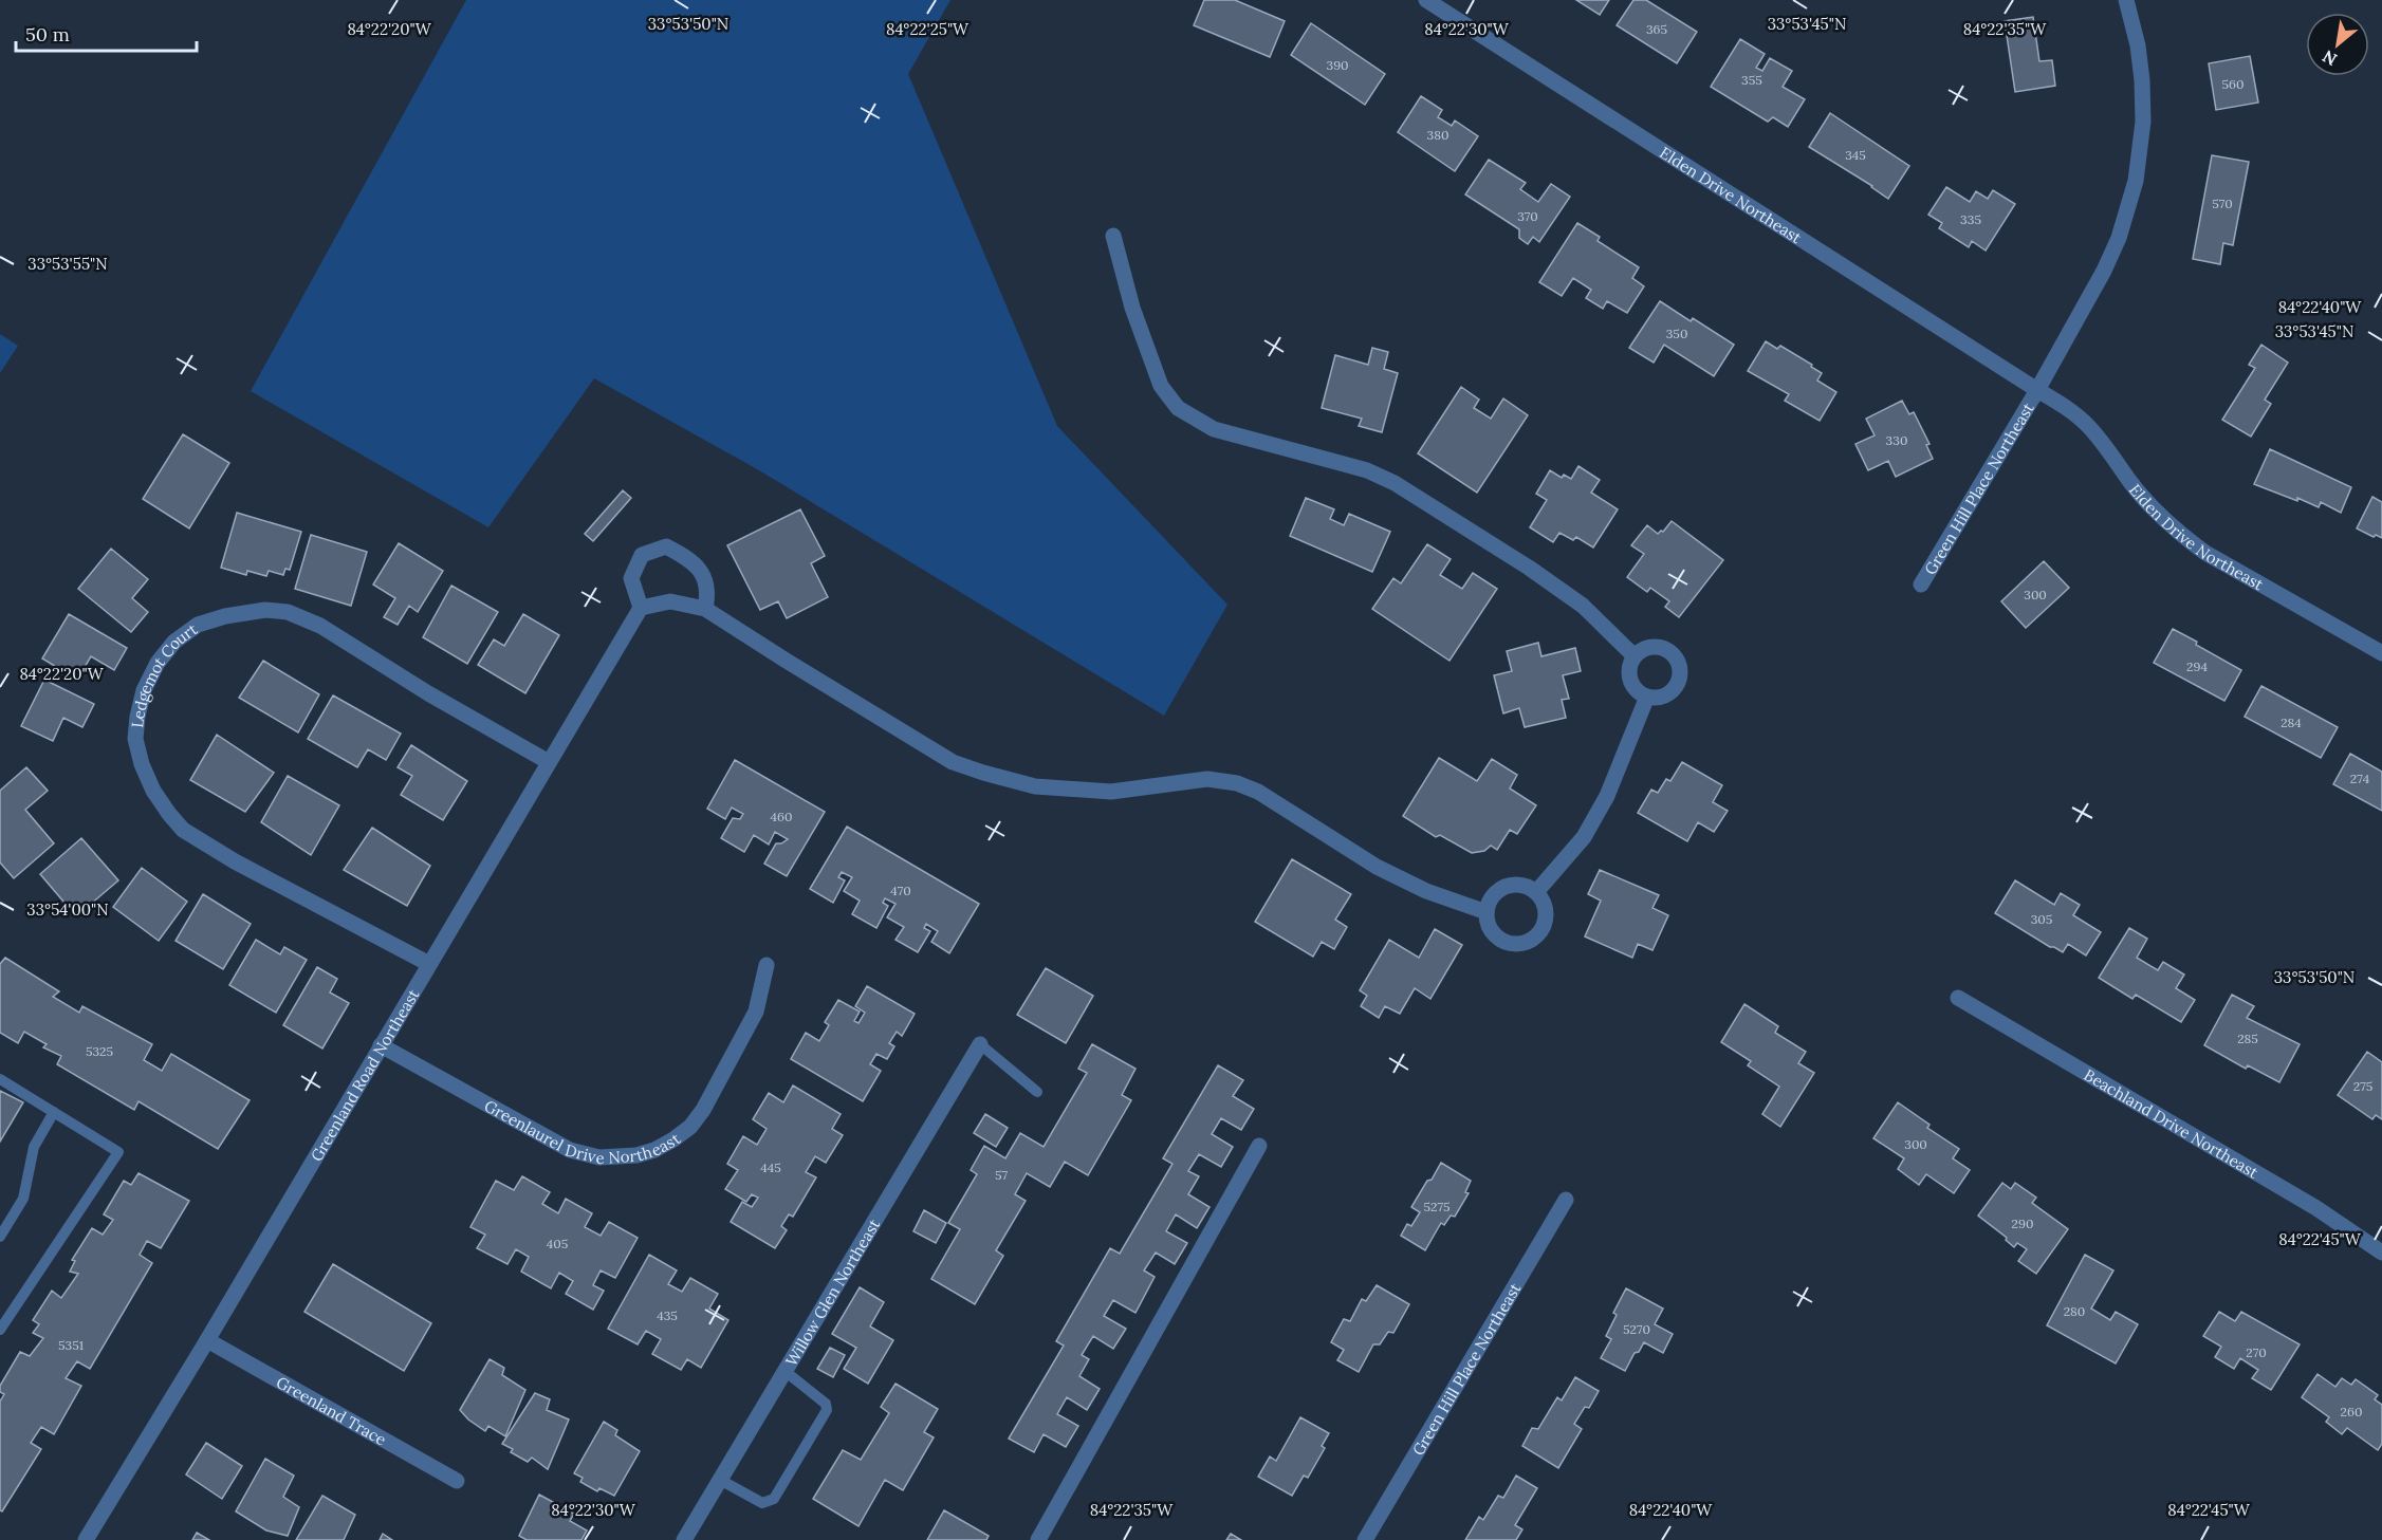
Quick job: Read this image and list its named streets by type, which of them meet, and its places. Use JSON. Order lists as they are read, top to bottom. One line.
{"streets":{"street":["Elden Drive Northeast","Green Hill Place Northeast","Ledgemot Court","Greenland Road Northeast","Greenlaurel Drive Northeast","Beachland Drive Northeast","Willow Glen Northeast","Greenland Trace"]},"crossings":[["Elden Drive Northeast","Green Hill Place Northeast"],["Ledgemot Court","Greenland Road Northeast"],["Greenland Road Northeast","Greenlaurel Drive Northeast"],["Greenland Road Northeast","Greenland Trace"]],"house_numbers":["365","390","355","560","380","345","570","370","335","350","330","300","294","284","274","460","470","305","285","5325","275","300","445","57","5275","290","405","280","435","5270","5351","270","260"],"scale_bar":"50 m","north":"bottom left","coordinates":["33°53'50\"N","33°53'45\"N","84°22'20\"W","84°22'25\"W","84°22'30\"W","84°22'35\"W","33°53'55\"N","84°22'40\"W","33°54'00\"N","84°22'45\"W"]}
